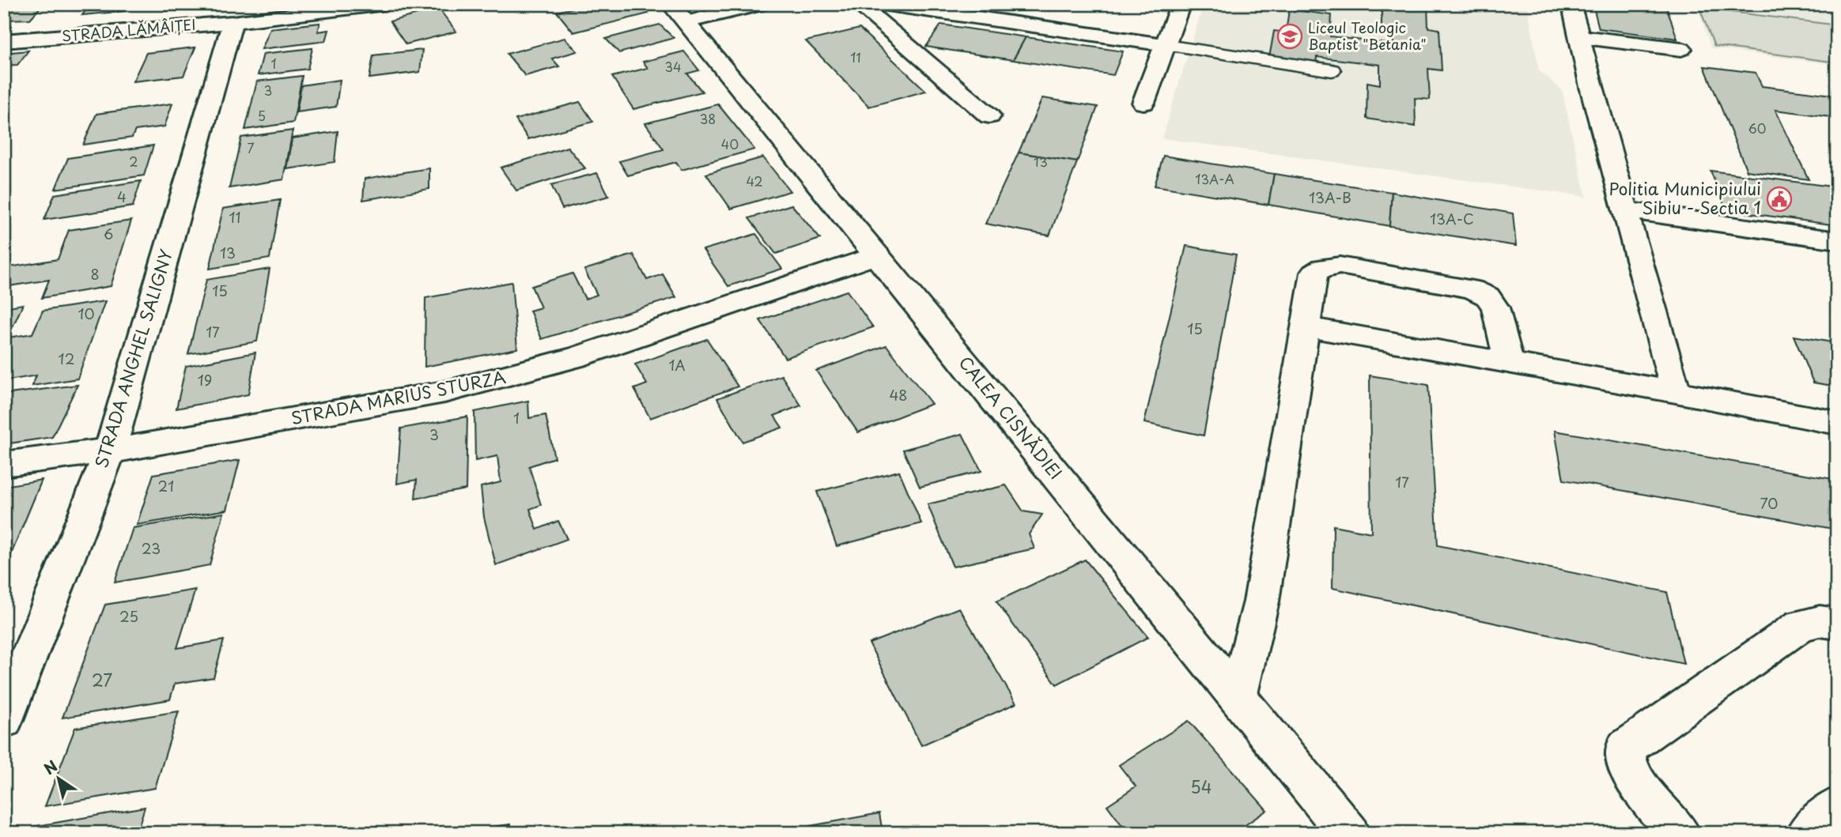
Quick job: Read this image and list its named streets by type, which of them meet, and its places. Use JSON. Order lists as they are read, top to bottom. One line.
{"streets":{"street":["STRADA LĂMÂIȚEI","STRADA ANGHEL SALIGNY","STRADA MARIUS STURZA","CALEA CISNĂDIEI"]},"crossings":[["STRADA LĂMÂIȚEI","STRADA ANGHEL SALIGNY"],["STRADA ANGHEL SALIGNY","STRADA MARIUS STURZA"],["STRADA MARIUS STURZA","CALEA CISNĂDIEI"]],"places":{"school or university":["Liceul Teologic Baptist \"Betania\""],"public building":["Politia Municipiului Sibiu - Sectia 1"]},"house_numbers":["11","1","34","3","5","38","60","40","7","2","13","13A-A","42","4","13A-B","11","13A-C","6","13","8","15","10","15","17","12","1A","19","48","1","3","17","21","70","23","25","27","54"],"north":"top left"}
